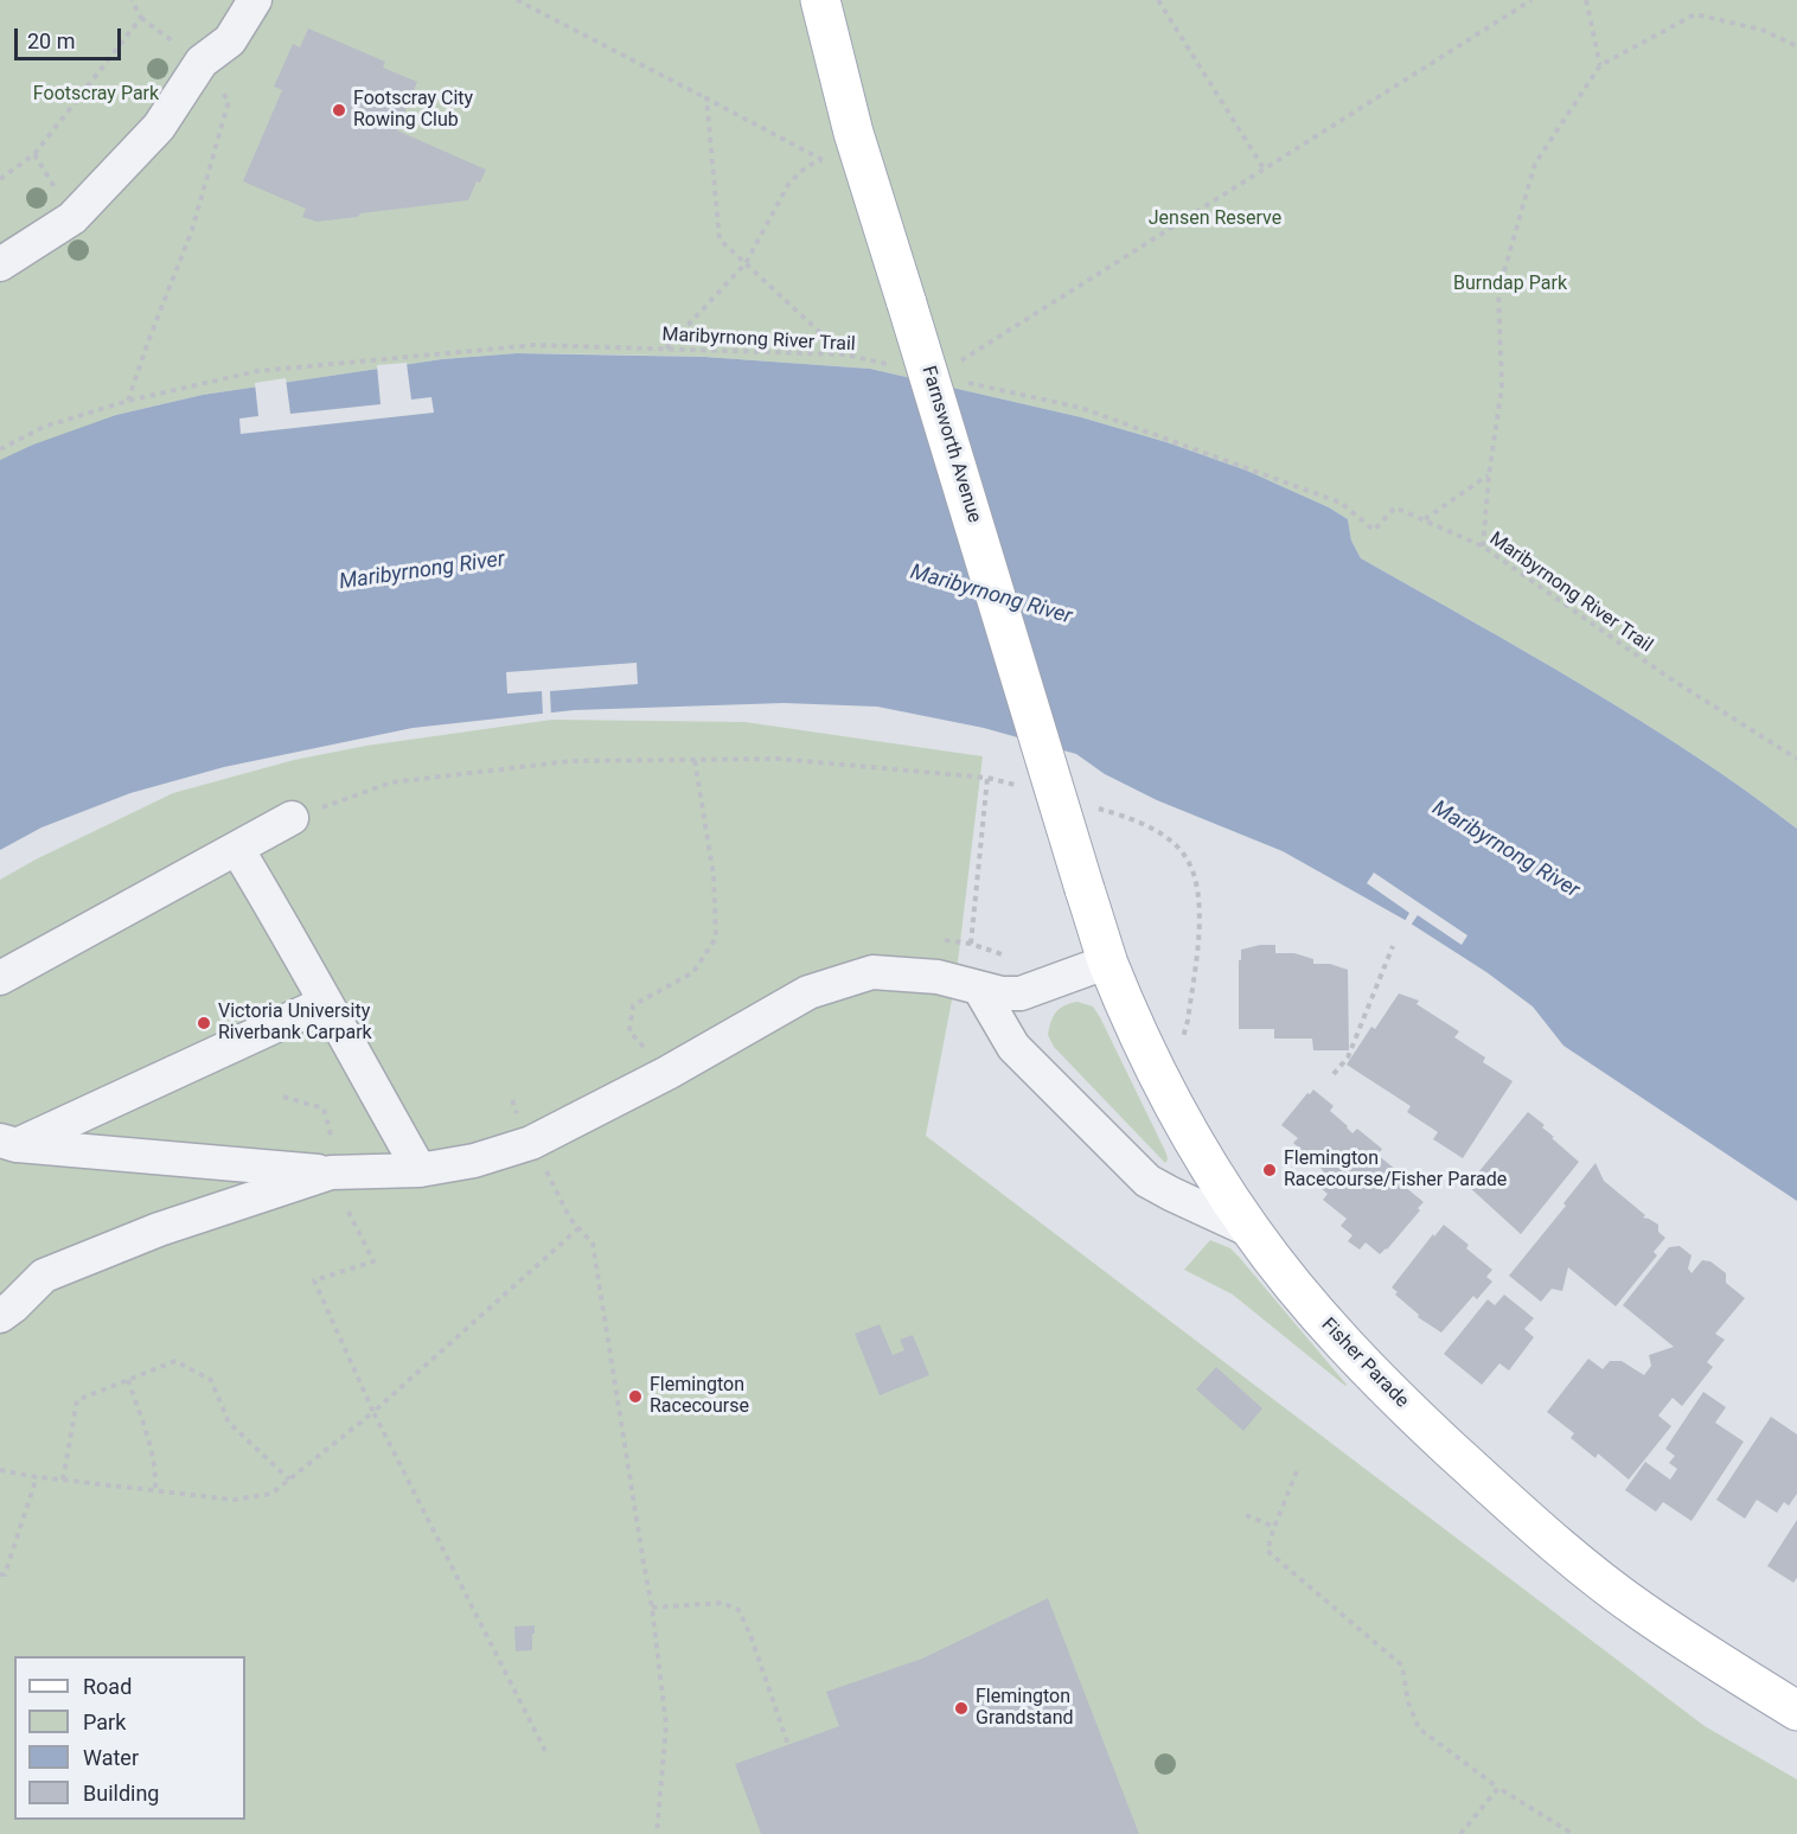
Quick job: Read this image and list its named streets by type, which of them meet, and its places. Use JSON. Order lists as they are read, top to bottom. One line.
{"streets":{"main road":["Farnsworth Avenue","Fisher Parade"],"path":["Maribyrnong River Trail"]},"crossings":[["Farnsworth Avenue","Fisher Parade"]],"water":["Maribyrnong River"],"parks":["Footscray Park","Jensen Reserve","Burndap Park"],"places":["Footscray City Rowing Club","Victoria University Riverbank Carpark","Flemington Racecourse/Fisher Parade","Flemington Racecourse","Flemington Grandstand"],"legend":["Road","Park","Water","Building"],"scale_bar":"20 m"}
